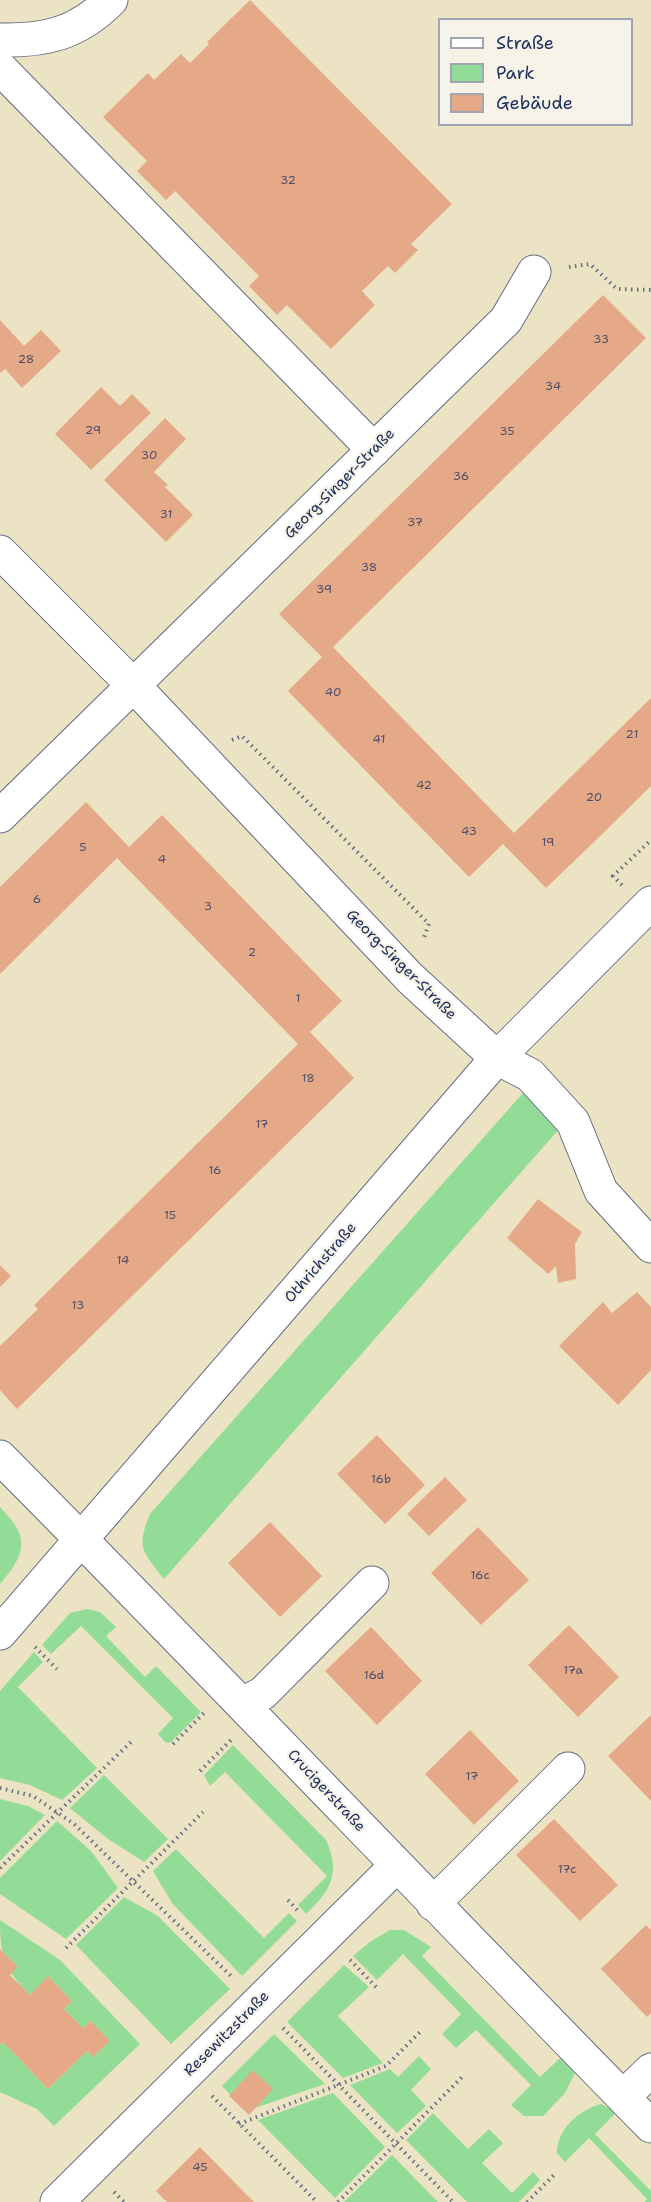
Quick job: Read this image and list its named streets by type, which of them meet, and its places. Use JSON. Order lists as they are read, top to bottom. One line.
{"streets":{"street":["Georg-Singer-Straße","Othrichstraße","Crucigerstraße","Resewitzstraße"]},"crossings":[["Georg-Singer-Straße","Othrichstraße"],["Othrichstraße","Crucigerstraße"],["Crucigerstraße","Resewitzstraße"]],"house_numbers":["32","33","28","34","29","35","30","36","31","37","38","39","40","21","41","42","20","43","19","5","4","6","3","2","1","18","17","16","15","14","13","16b","16c","17a","16d","17","17c","45"],"legend":["Straße","Park","Gebäude"]}
